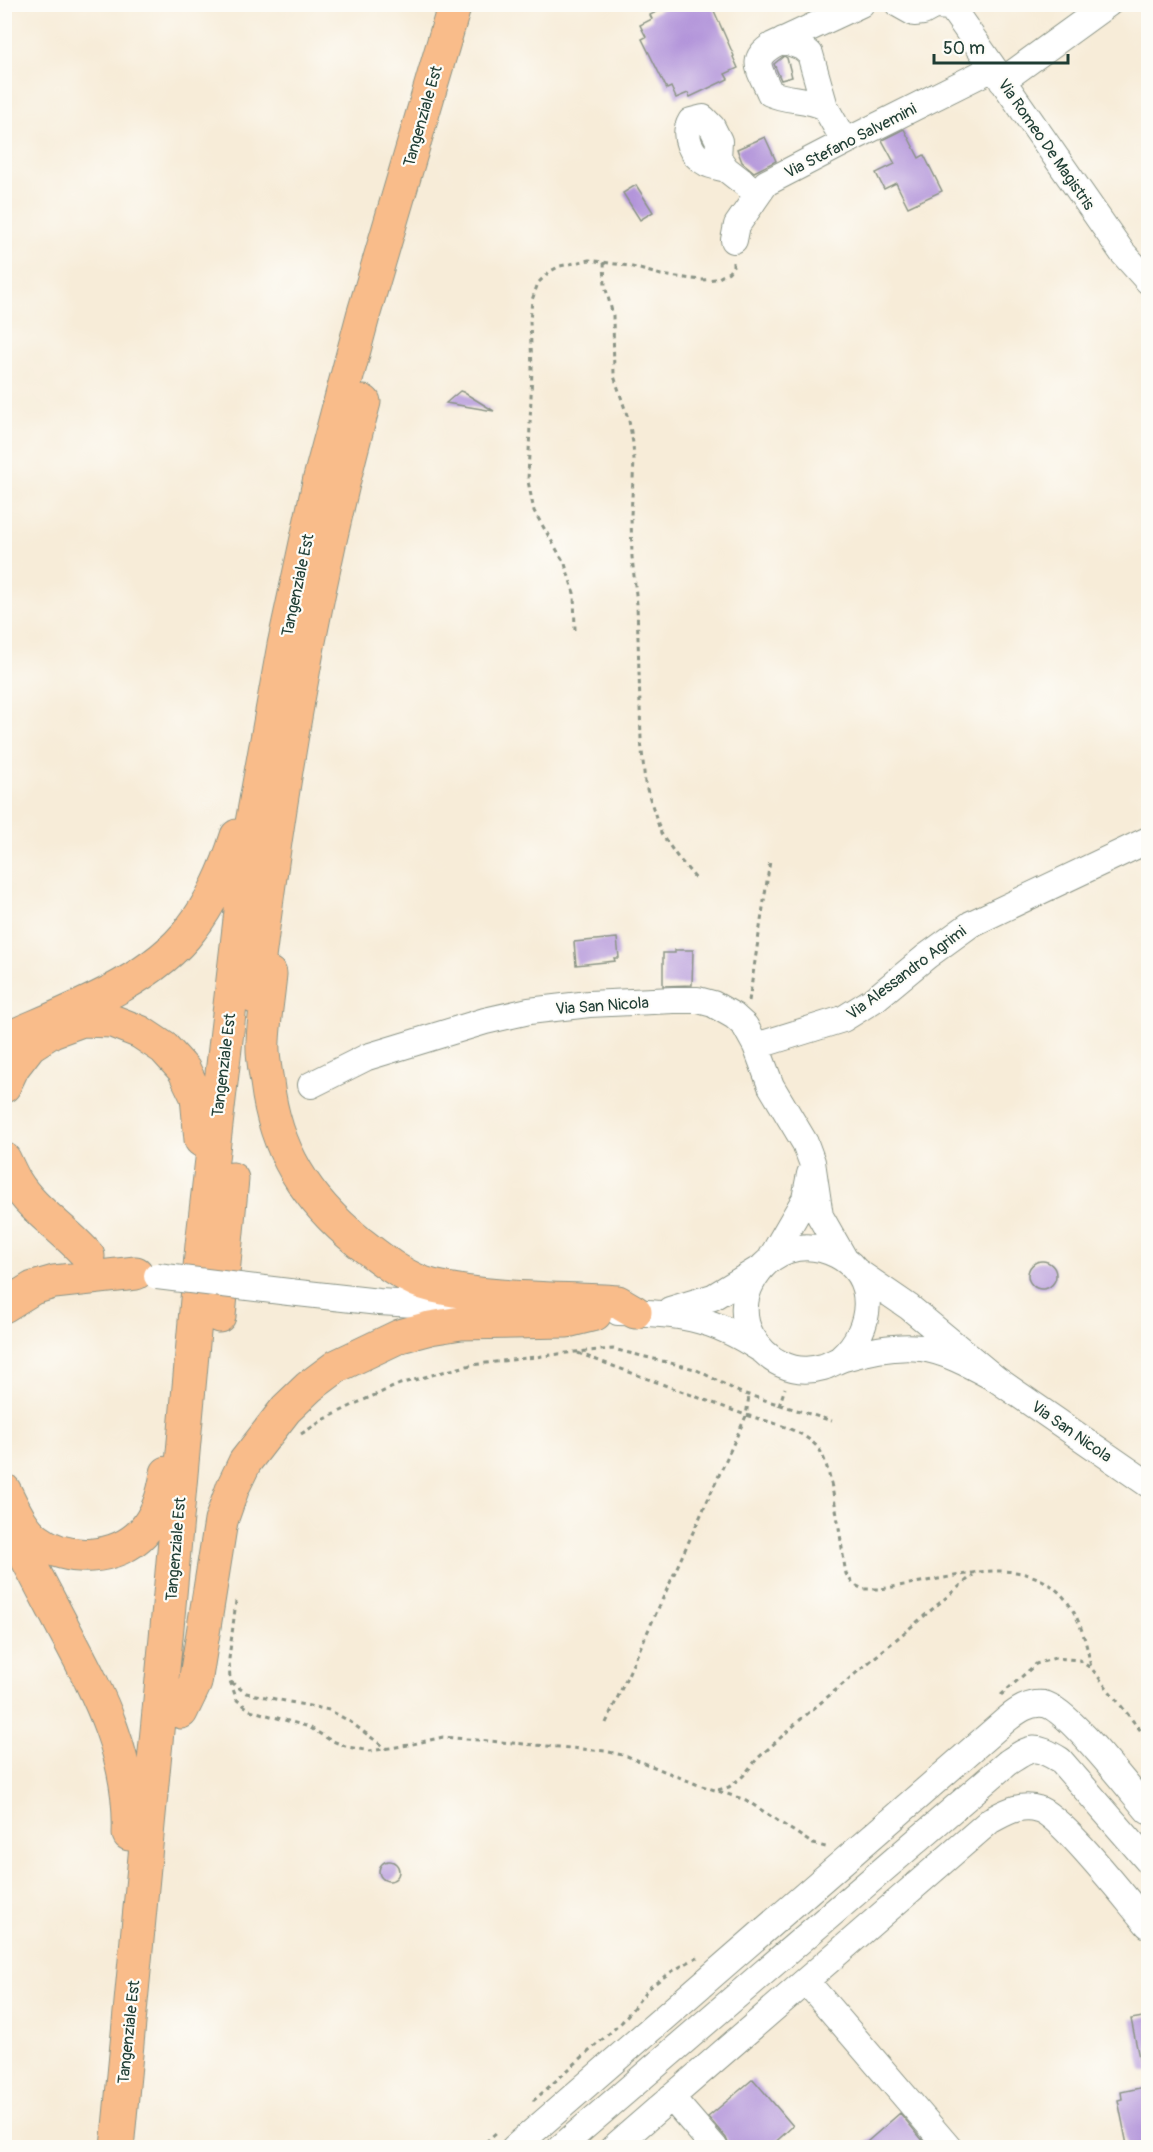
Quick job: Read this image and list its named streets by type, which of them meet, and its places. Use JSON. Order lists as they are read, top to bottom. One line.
{"streets":{"highway":["Tangenziale Est"],"street":["Via Stefano Salvemini","Via Romeo De Magistris","Via Alessandro Agrimi","Via San Nicola"]},"crossings":[["Via Stefano Salvemini","Via Romeo De Magistris"],["Via Alessandro Agrimi","Via San Nicola"]],"scale_bar":"50 m"}
